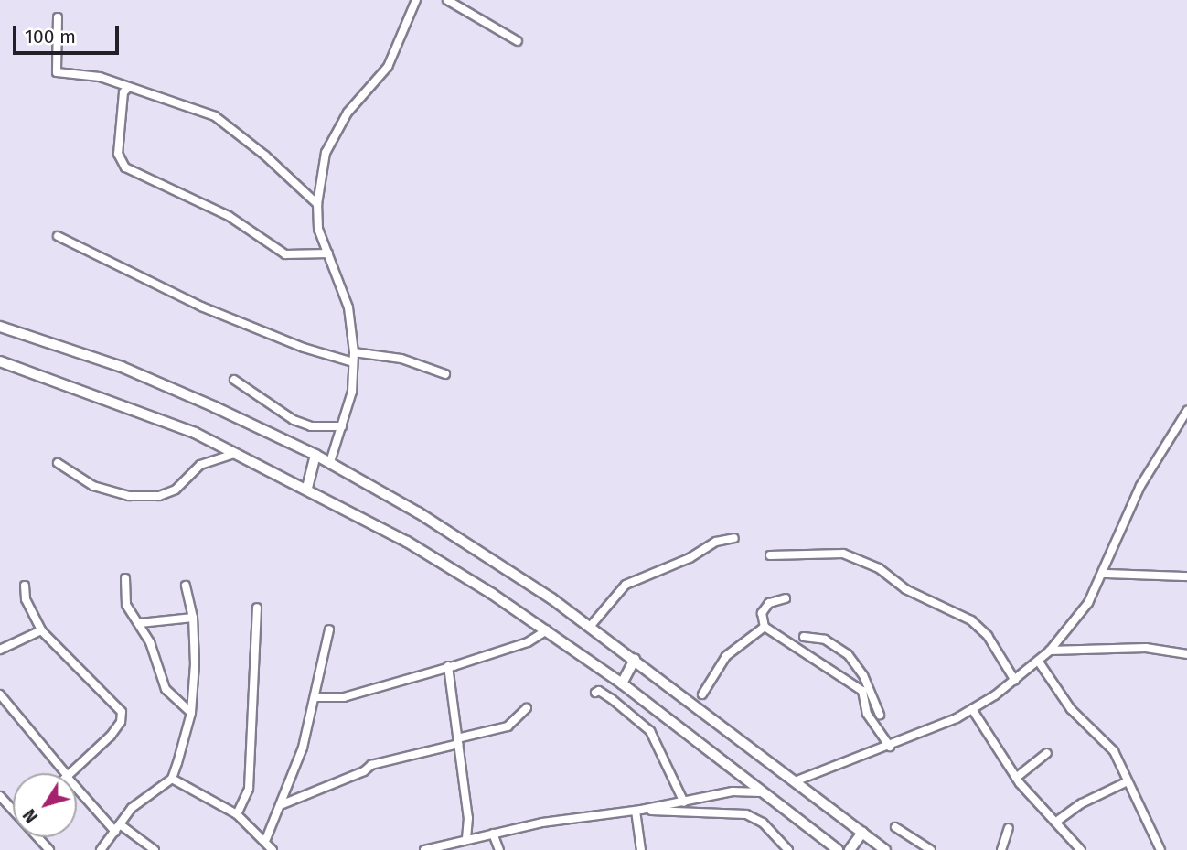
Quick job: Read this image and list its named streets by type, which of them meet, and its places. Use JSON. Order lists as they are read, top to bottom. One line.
{"scale_bar":"100 m","north":"bottom left"}
